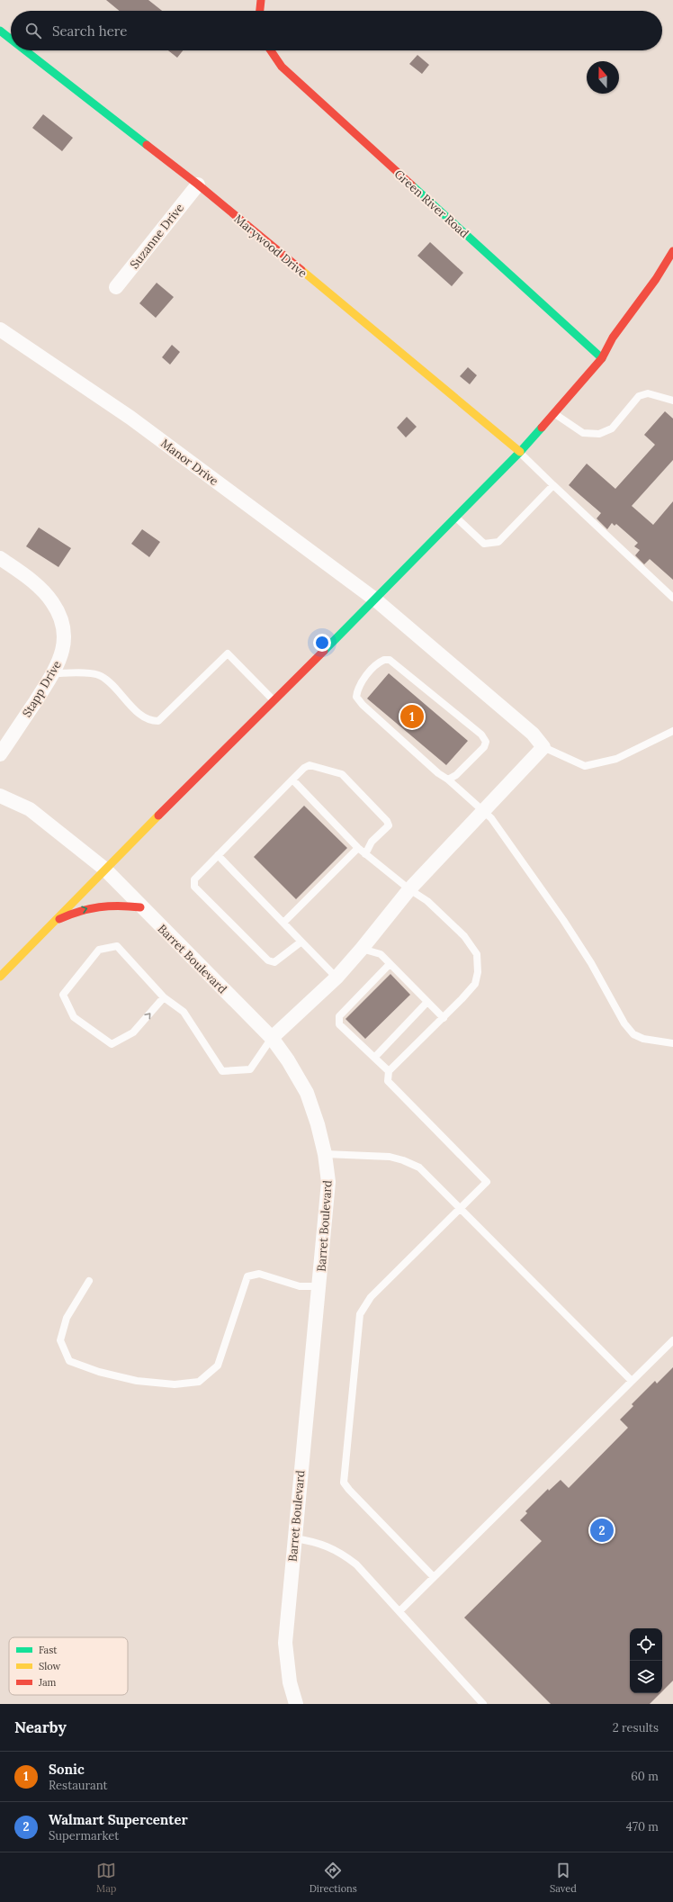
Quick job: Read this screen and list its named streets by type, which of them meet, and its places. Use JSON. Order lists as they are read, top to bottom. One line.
{"streets":{"street":["Green River Road","Suzanne Drive","Marywood Drive","Manor Drive","Stapp Drive","Barret Boulevard"]},"crossings":[["Suzanne Drive","Marywood Drive"]],"legend":["Fast","Slow","Jam"],"north":"top","page":{"search":"Search here","pins":["1","2"],"heading":["Nearby","2 results"],"list":[{"mark":"1","name":"Sonic","note":"Restaurant","value":"60 m"},{"mark":"2","name":"Walmart Supercenter","note":"Supermarket","value":"470 m"}],"nav":["Map","Directions","Saved"]}}
